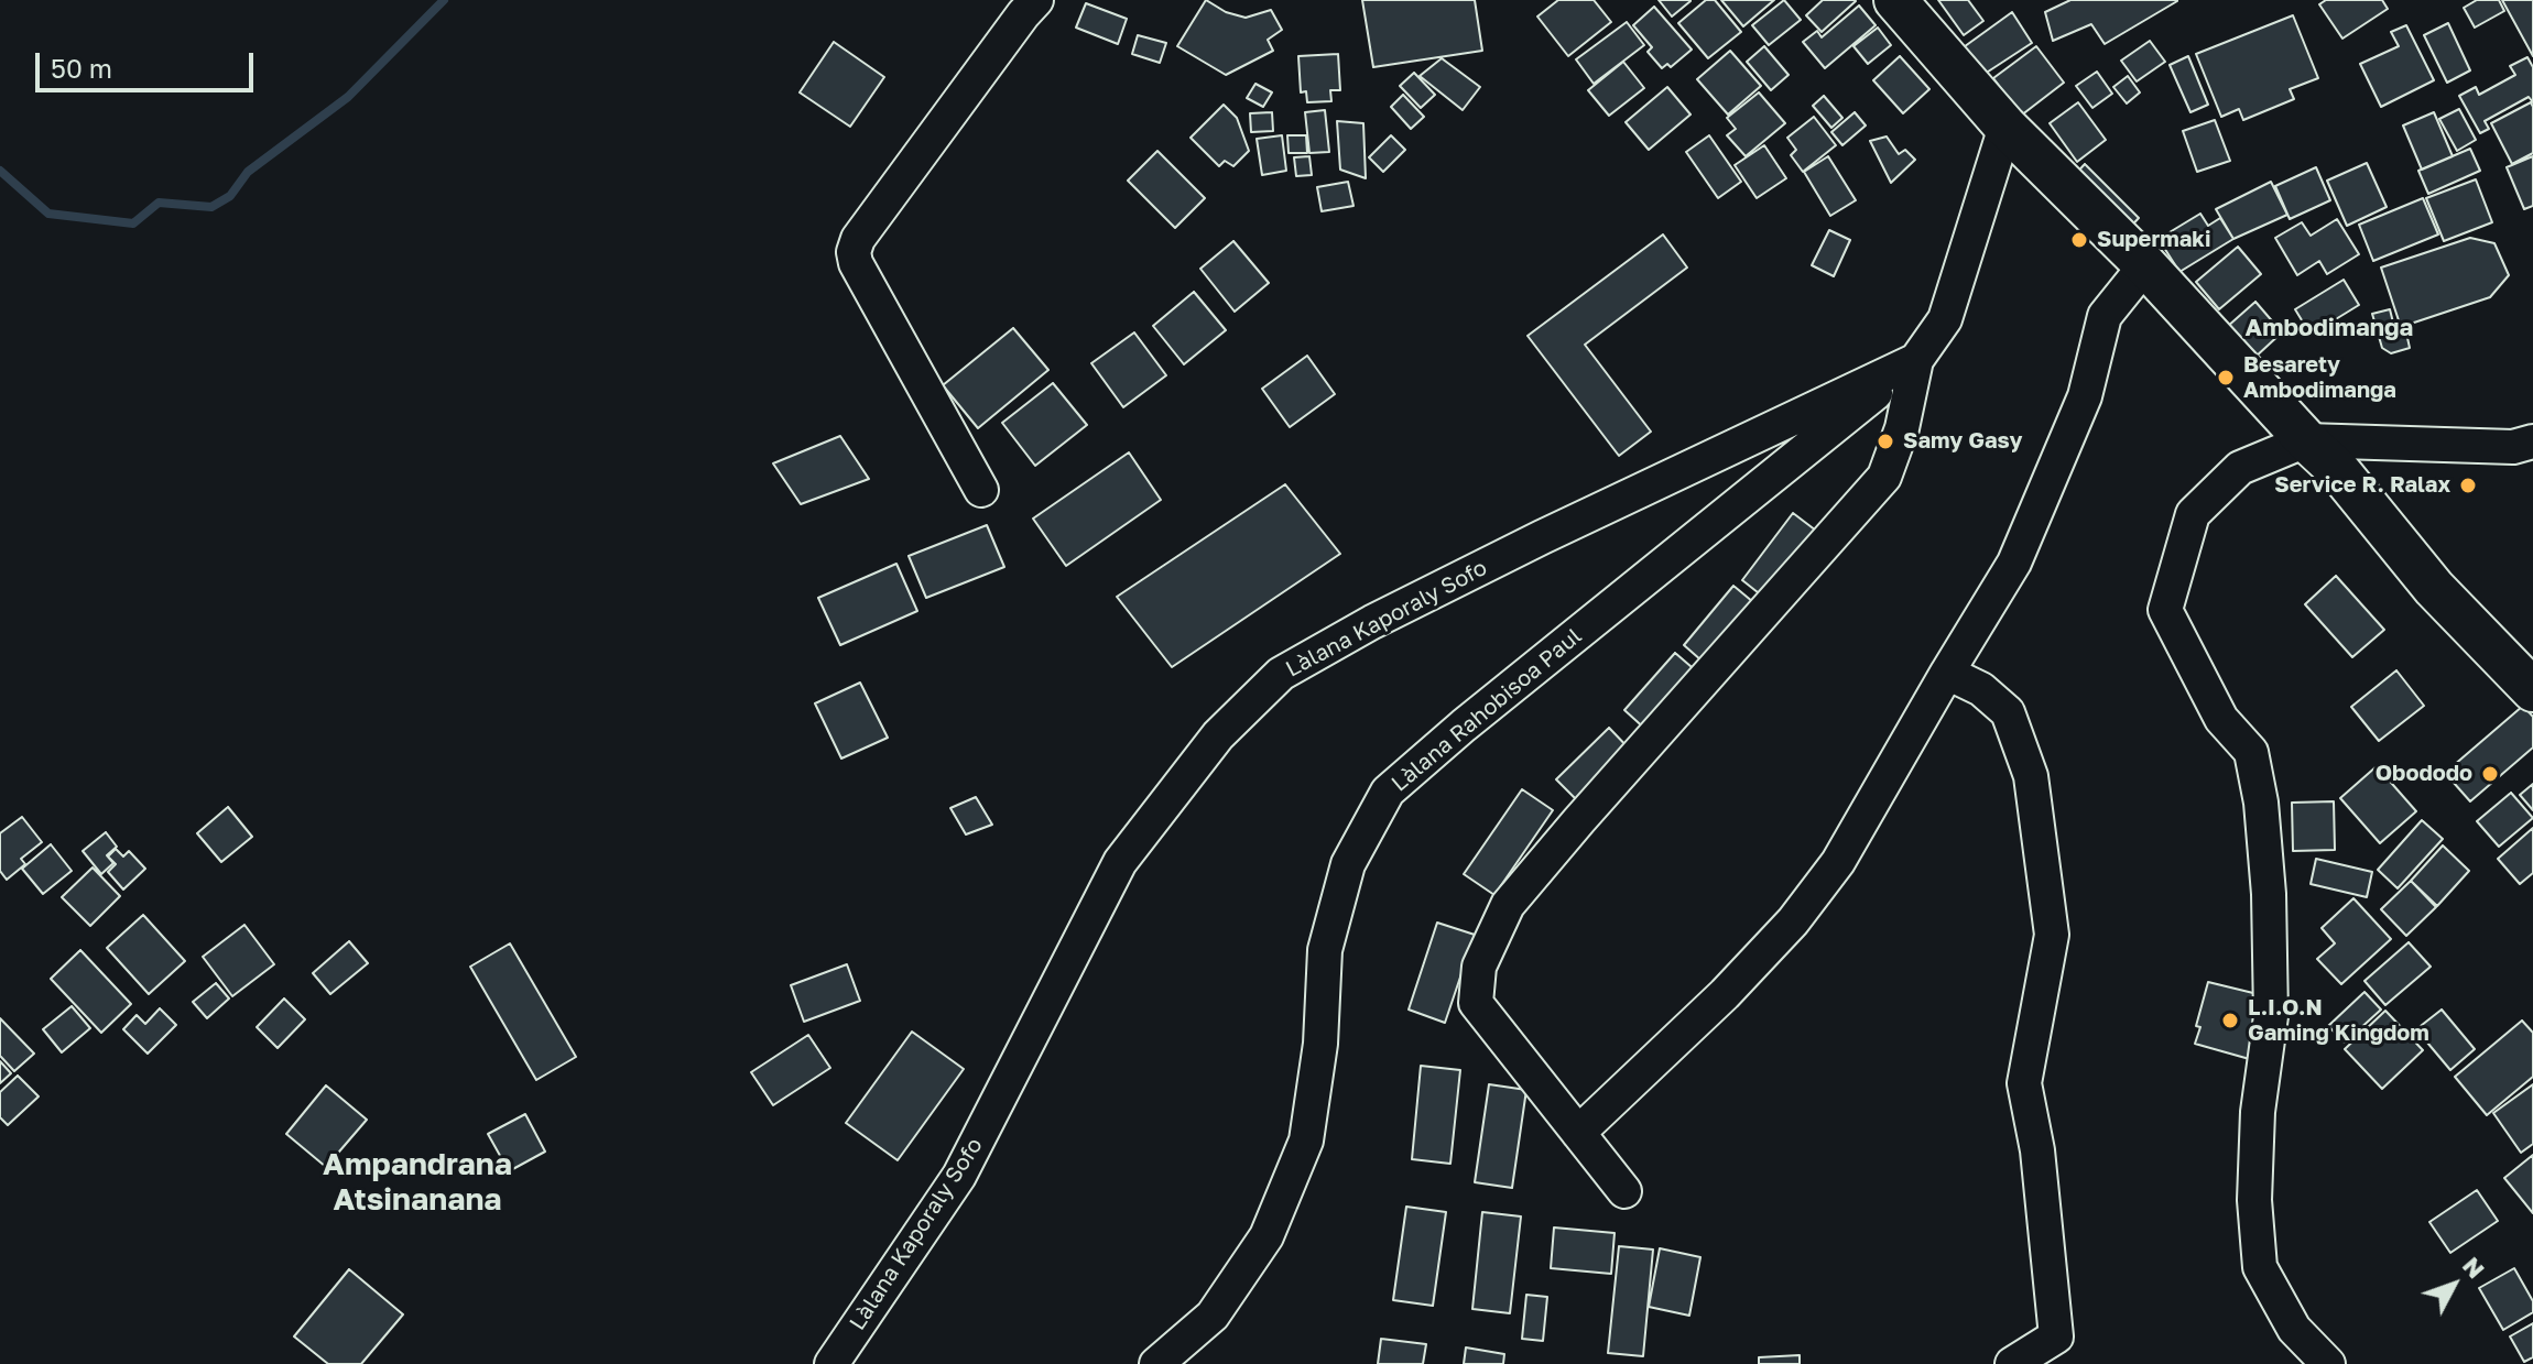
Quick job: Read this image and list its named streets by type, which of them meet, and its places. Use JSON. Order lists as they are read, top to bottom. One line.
{"streets":{"street":["Làlana Kaporaly Sofo","Làlana Rahobisoa Paul"]},"crossings":[["Làlana Kaporaly Sofo","Làlana Rahobisoa Paul"]],"districts":["Ambodimanga","Ampandrana Atsinanana"],"places":["Supermaki","Besarety Ambodimanga","Samy Gasy","Service R. Ralax","Obododo","L.I.O.N Gaming Kingdom"],"scale_bar":"50 m","north":"top right"}
